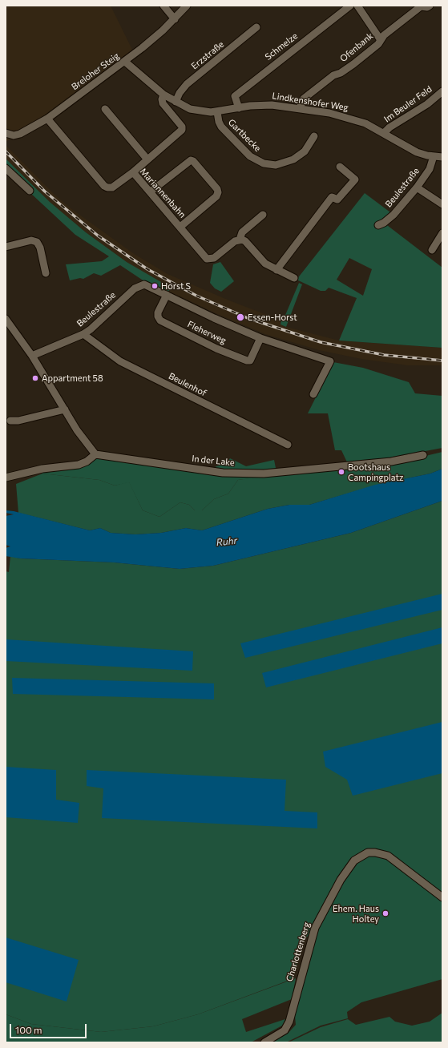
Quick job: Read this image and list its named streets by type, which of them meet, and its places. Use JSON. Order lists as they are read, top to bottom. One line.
{"streets":{"street":["Schmelze","Ofenbank","Erzstraße","Breloher Steig","Lindkenshofer Weg","Im Beuler Feld","Gartbecke","Beulestraße","Mariannenbahn","Fleherweg","Beulenhof","In der Lake","Charlottenberg"]},"crossings":[["Schmelze","Lindkenshofer Weg"],["Ofenbank","Lindkenshofer Weg"],["Erzstraße","Lindkenshofer Weg"],["Breloher Steig","Lindkenshofer Weg"],["Breloher Steig","Mariannenbahn"],["Lindkenshofer Weg","Im Beuler Feld"],["Lindkenshofer Weg","Gartbecke"],["Lindkenshofer Weg","Beulestraße"],["Beulestraße","Fleherweg"],["Beulestraße","Beulenhof"]],"water":["Ruhr"],"places":["Horst S","Essen-Horst","Appartment 58","Bootshaus Campingplatz","Ehem. Haus Holtey"],"scale_bar":"100 m"}
